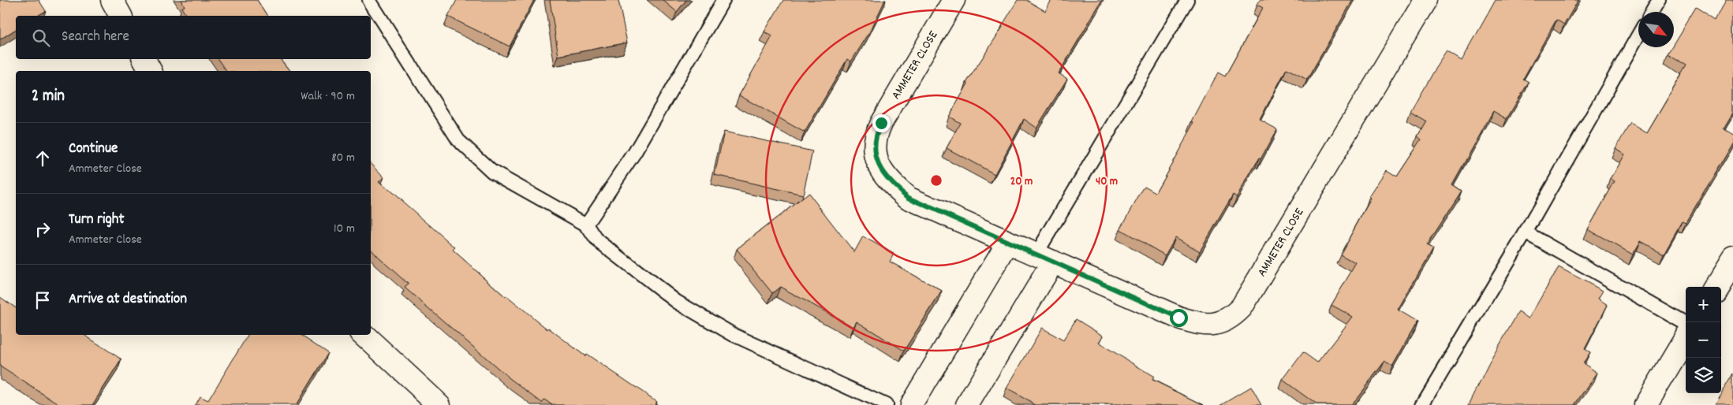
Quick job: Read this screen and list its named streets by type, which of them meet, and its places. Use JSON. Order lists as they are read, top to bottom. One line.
{"streets":{"street":["AMMETER CLOSE"]},"north":"bottom right","page":{"search":"Search here","heading":["2 min","Walk · 90 m"],"list":[["Continue","Ammeter Close","80 m"],["Turn right","Ammeter Close","10 m"],"Arrive at destination"],"map_buttons":["+","−"]},"rings":["20 m","40 m"]}
